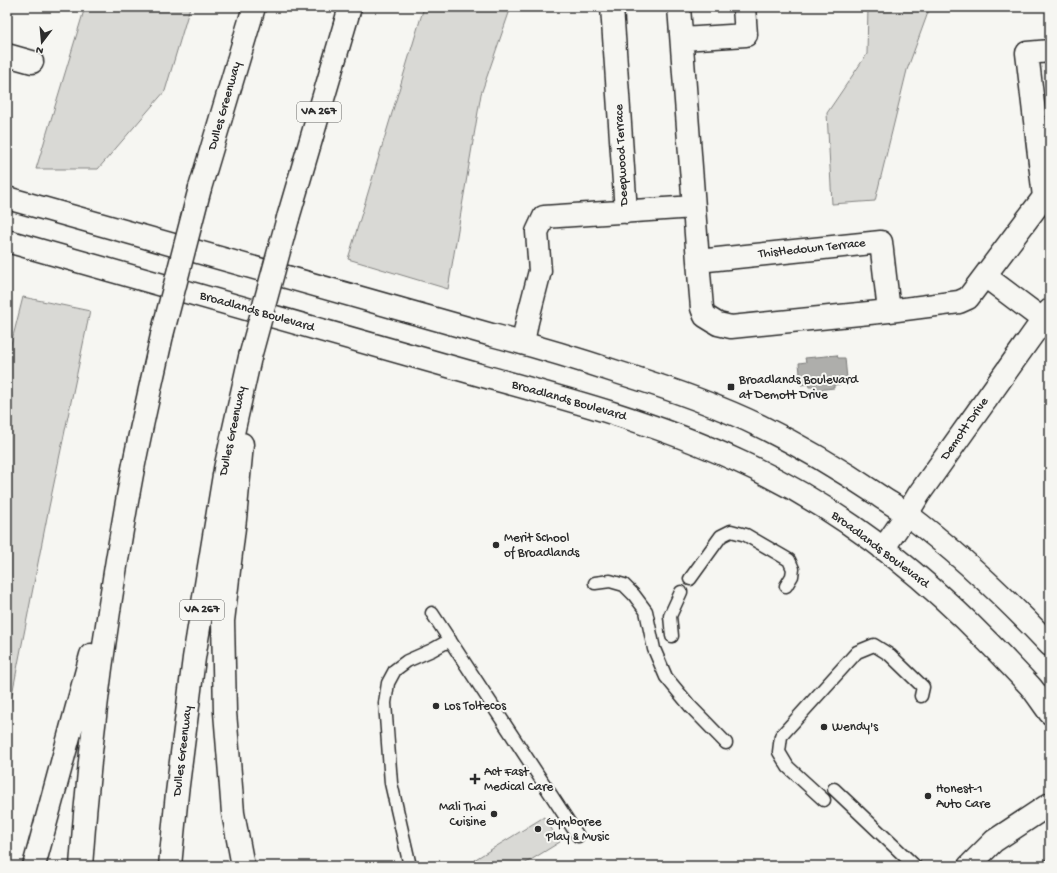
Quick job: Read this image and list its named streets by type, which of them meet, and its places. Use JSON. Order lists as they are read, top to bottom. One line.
{"streets":{"main road":["Dulles Greenway","VA 267","Deepwood Terrace","Thistledown Terrace","Broadlands Boulevard","Demott Drive"]},"crossings":[["Broadlands Boulevard","Demott Drive"]],"places":{"transit":["Broadlands Boulevard at Demott Drive"],"other":["Merit School of Broadlands","Los Toltecos","Wendy's","Honest-1 Auto Care","Mali Thai Cuisine","Gymboree Play & Music"],"health":["Act Fast Medical Care"]},"north":"bottom"}
